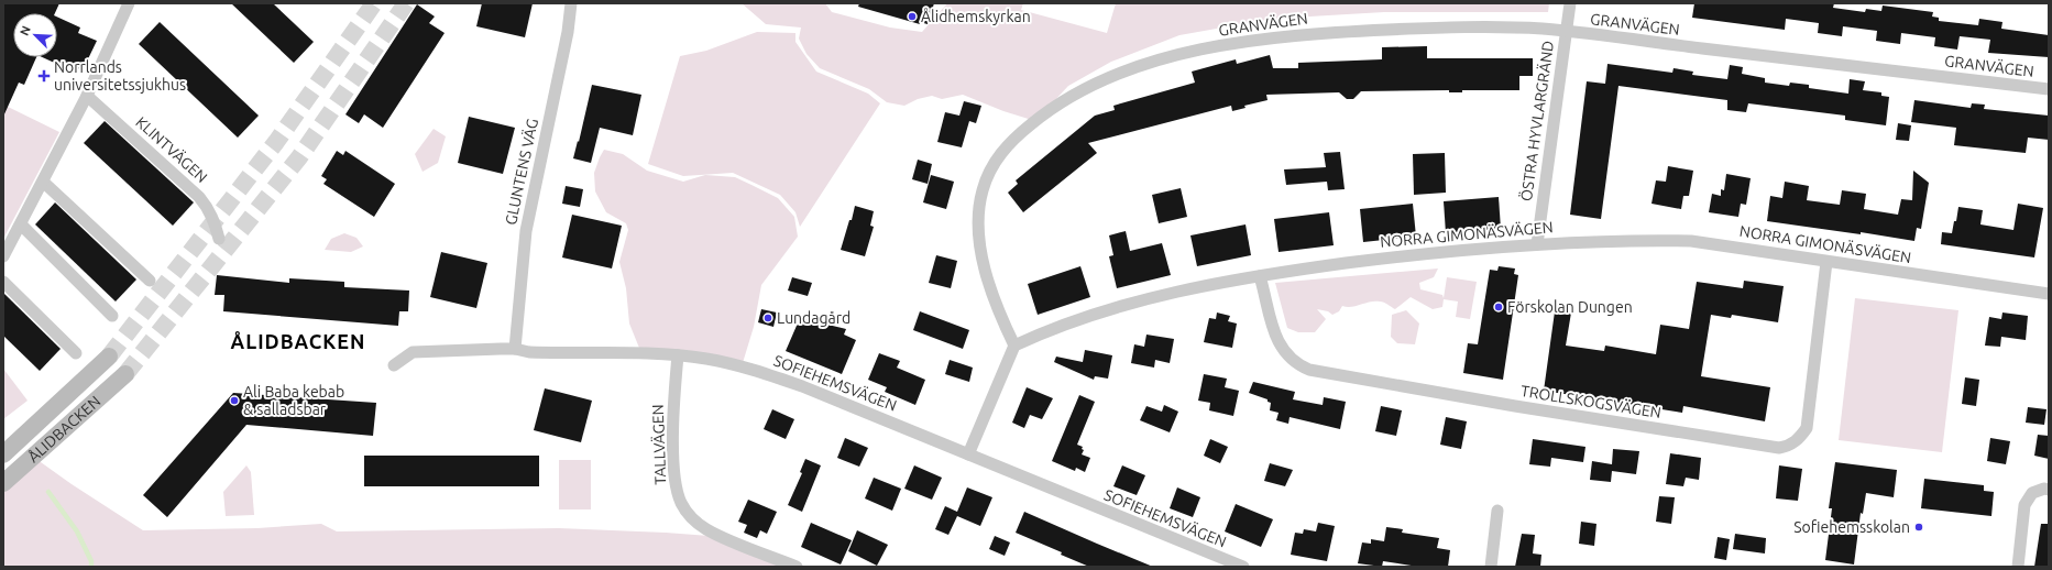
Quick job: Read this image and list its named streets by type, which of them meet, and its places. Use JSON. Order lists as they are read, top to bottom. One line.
{"streets":{"main road":["ÅLIDBACKEN"],"street":["GRANVÄGEN","ÖSTRA HYVLARGRÄND","KLINTVÄGEN","GLUNTENS VÄG","NORRA GIMONÄSVÄGEN","SOFIEHEMSVÄGEN","TROLLSKOGSVÄGEN","TALLVÄGEN"]},"crossings":[["GRANVÄGEN","ÖSTRA HYVLARGRÄND"],["GRANVÄGEN","NORRA GIMONÄSVÄGEN"],["ÖSTRA HYVLARGRÄND","NORRA GIMONÄSVÄGEN"],["GLUNTENS VÄG","SOFIEHEMSVÄGEN"],["NORRA GIMONÄSVÄGEN","TROLLSKOGSVÄGEN"],["SOFIEHEMSVÄGEN","TALLVÄGEN"]],"districts":["ÅLIDBACKEN"],"places":{"other":["Ålidhemskyrkan","Förskolan Dungen","Lundagård","Ali Baba kebab & salladsbar","Sofiehemsskolan"],"health":["Norrlands universitetssjukhus"]},"north":"top left"}
